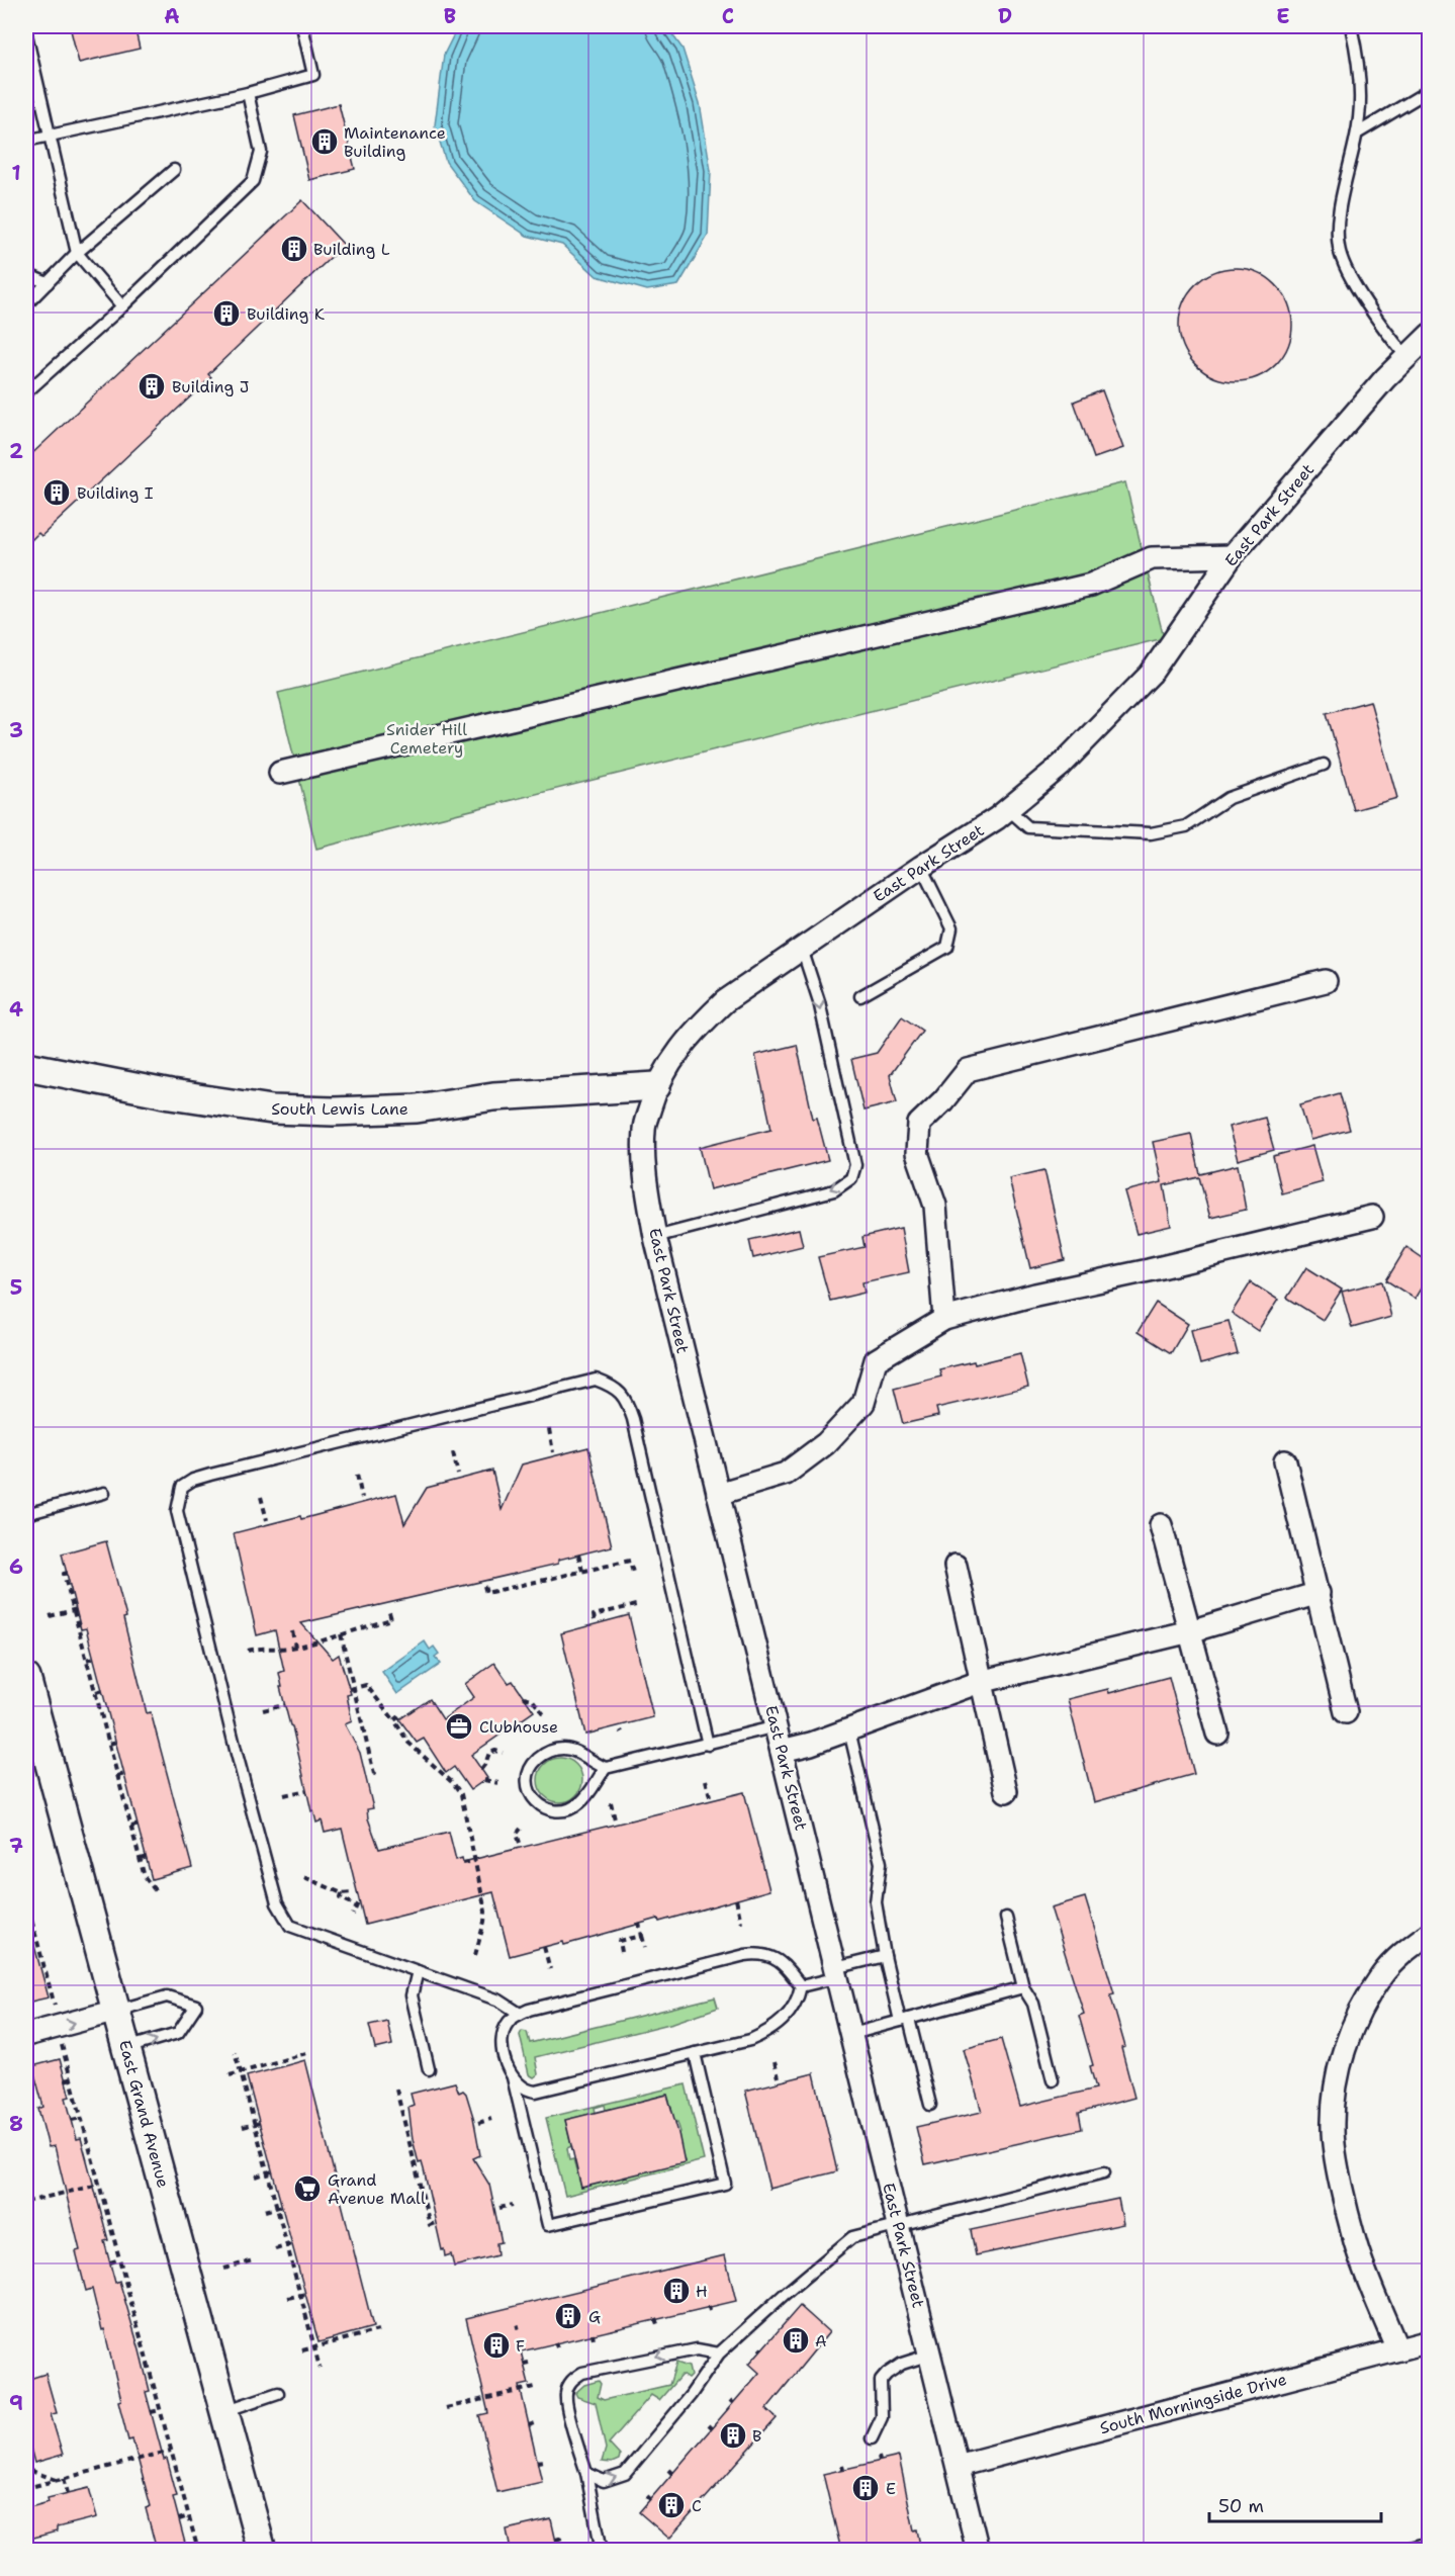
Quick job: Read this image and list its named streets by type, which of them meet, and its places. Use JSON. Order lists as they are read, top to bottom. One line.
{"streets":{"street":["East Park Street","South Lewis Lane","East Grand Avenue","South Morningside Drive"]},"crossings":[["East Park Street","South Lewis Lane"],["East Park Street","South Morningside Drive"]],"parks":["Snider Hill Cemetery"],"places":{"building":["Maintenance Building","Building L","Building K","Building J","Building I","H","G","A","F","B","E","C"],"office":["Clubhouse"],"supermarket":["Grand Avenue Mall"]},"scale_bar":"50 m","grid":{"columns":["A","B","C","D","E"],"rows":["1","2","3","4","5","6","7","8","9"]}}
